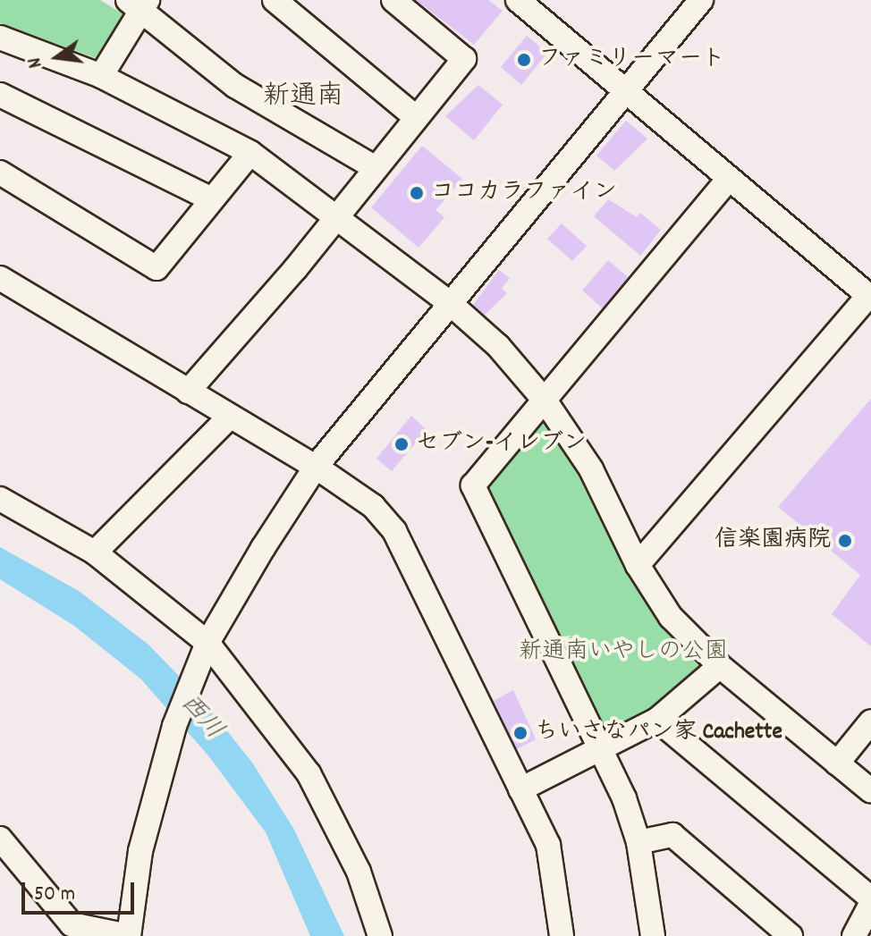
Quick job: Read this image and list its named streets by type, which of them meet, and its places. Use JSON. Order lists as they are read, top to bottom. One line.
{"districts":["新通南"],"water":["西川"],"parks":["新通南いやしの公園"],"places":["ファミリーマート","ココカラファイン","セブン-イレブン","信楽園病院","ちいさなパン家 Cachette"],"scale_bar":"50 m","north":"left"}
